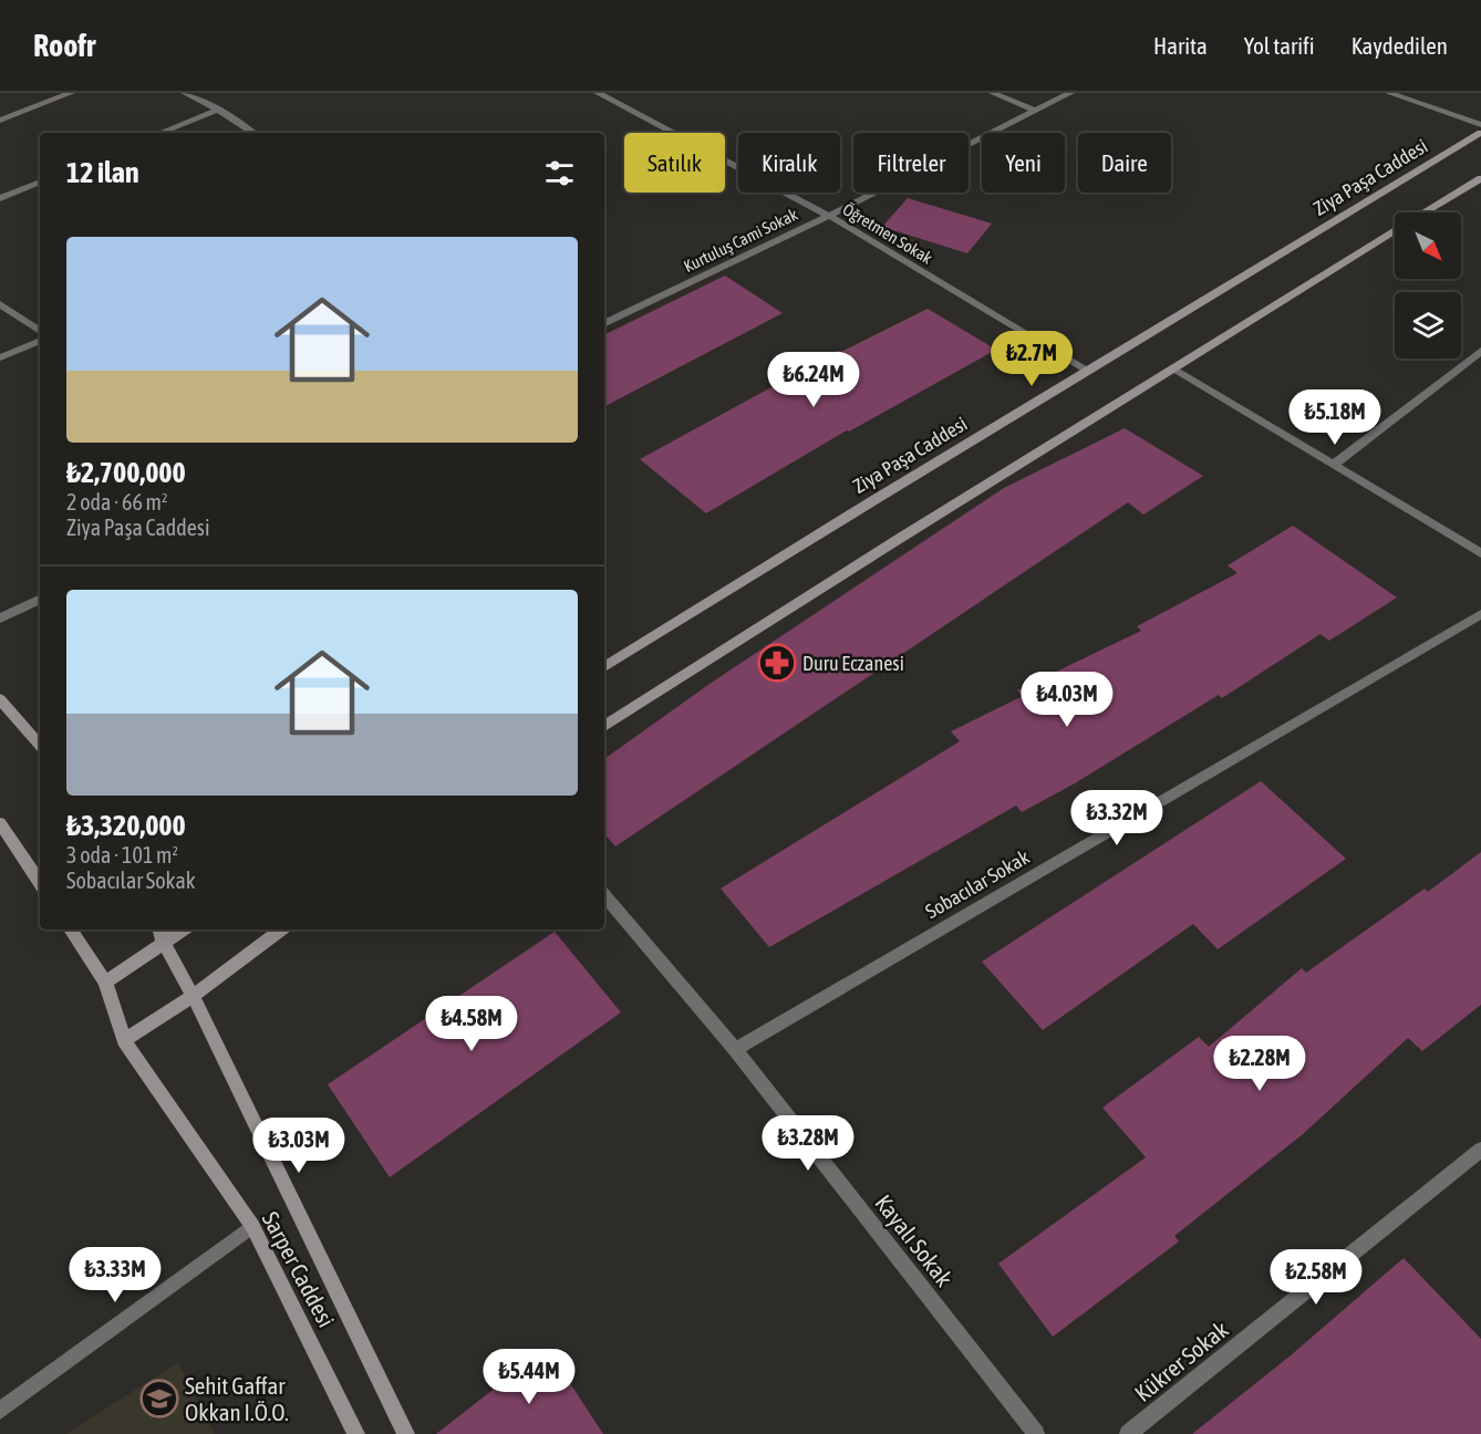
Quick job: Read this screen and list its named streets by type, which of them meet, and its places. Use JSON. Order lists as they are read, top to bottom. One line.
{"streets":{"main road":["Ziya Paşa Caddesi","Sarper Caddesi"],"street":["Öğretmen Sokak","Kurtuluş Cami Sokak","Sobacılar Sokak","Kayalı Sokak","Kükrer Sokak"]},"crossings":[["Ziya Paşa Caddesi","Öğretmen Sokak"],["Öğretmen Sokak","Kurtuluş Cami Sokak"],["Sobacılar Sokak","Kayalı Sokak"]],"places":{"pharmacy":["Duru Eczanesi"],"school or university":["Sehit Gaffar Okkan I.Ö.O."]},"north":"bottom right","page":{"header":"Roofr","nav":["Harita","Yol tarifi","Kaydedilen"],"chip":["Satılık","Kiralık","Filtreler","Yeni","Daire"],"heading":"12 ilan","list":[{"name":"₺2,700,000","note":"2 oda · 66 m² · Ziya Paşa Caddesi"},{"name":"₺3,320,000","note":"3 oda · 101 m² · Sobacılar Sokak"}],"price":["₺2.7M","₺6.24M","₺5.18M","₺4.03M","₺3.32M","₺4.58M","₺2.28M","₺3.28M","₺3.03M","₺3.33M","₺2.58M","₺5.44M"]}}
